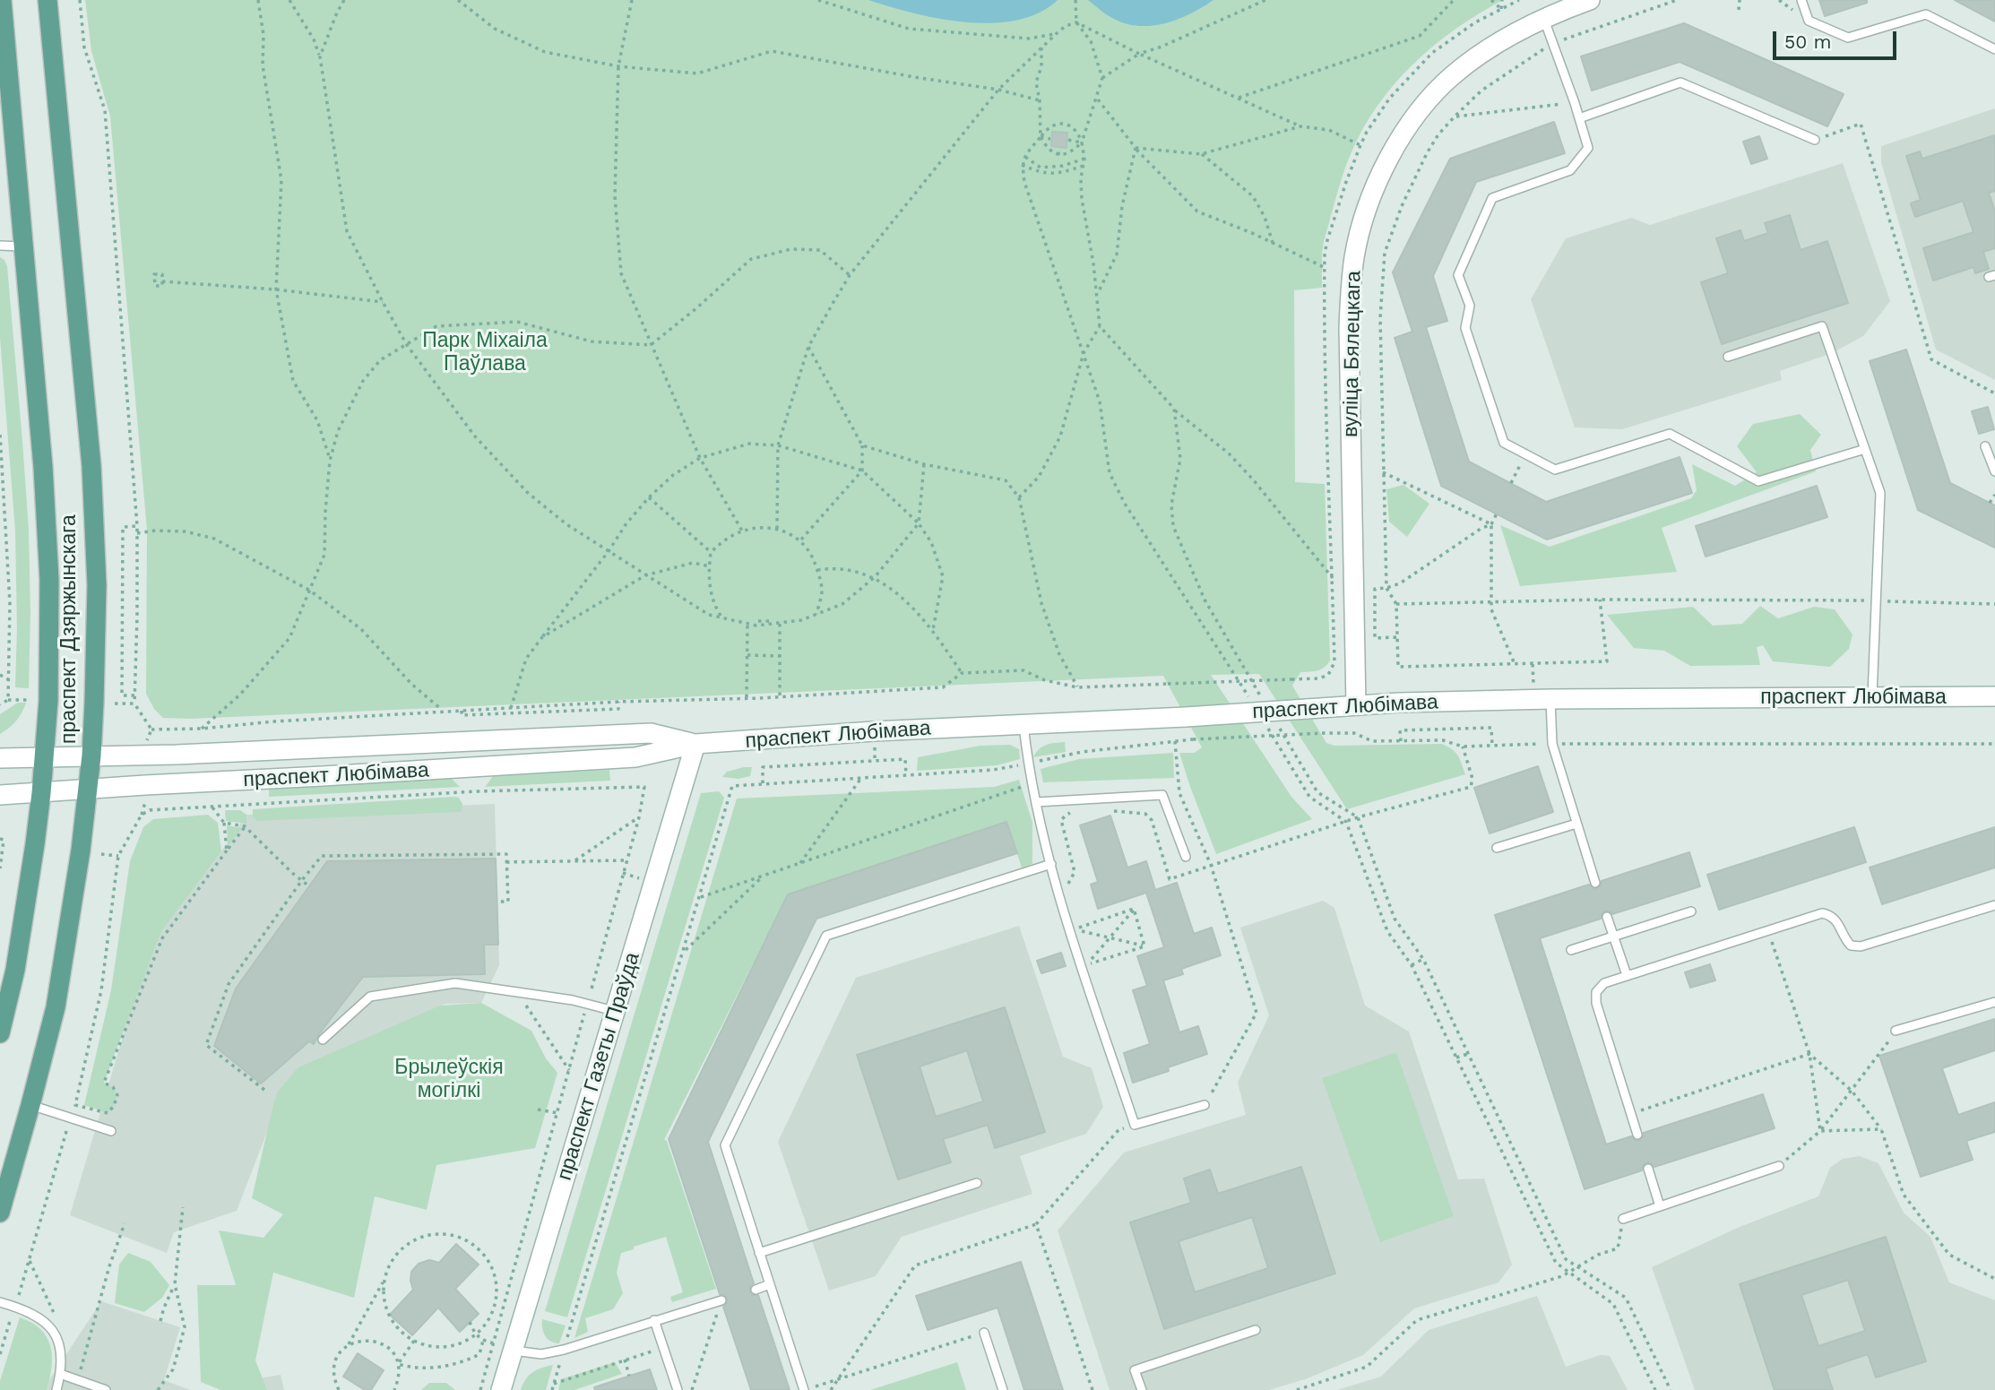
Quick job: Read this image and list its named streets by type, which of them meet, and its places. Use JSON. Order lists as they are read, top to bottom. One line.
{"streets":{"main road":["вуліца Бялецкага","праспект Дзяржынскага","праспект Любімава","праспект Газеты Праўда"]},"crossings":[["вуліца Бялецкага","праспект Любімава"],["праспект Дзяржынскага","праспект Любімава"],["праспект Любімава","праспект Газеты Праўда"]],"parks":["Парк Міхаіла Паўлава","Брылеўскія могілкі"],"scale_bar":"50 m"}
